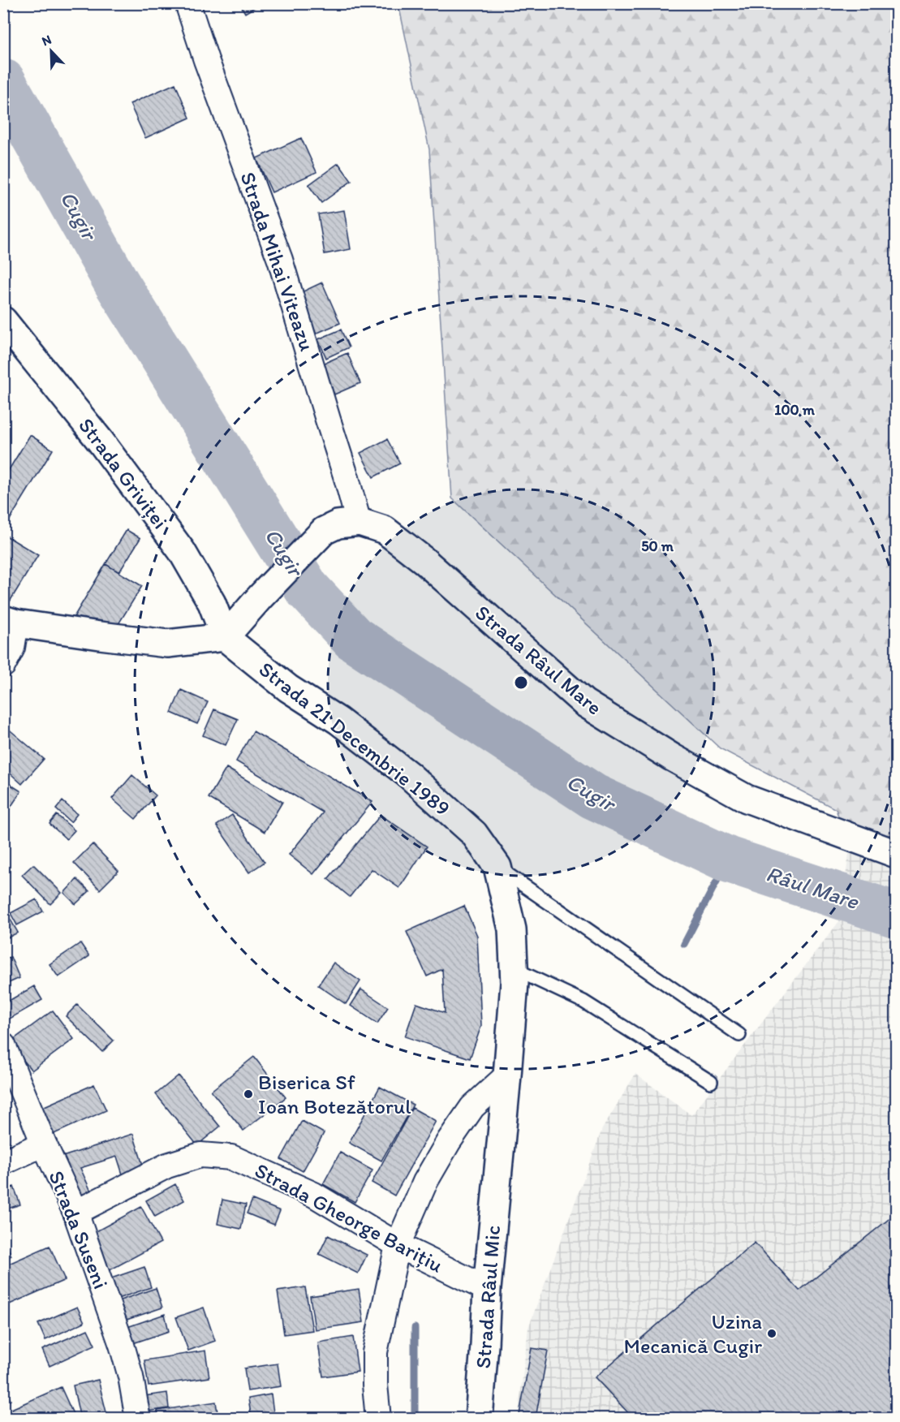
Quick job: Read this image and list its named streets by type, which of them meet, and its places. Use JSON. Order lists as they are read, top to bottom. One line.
{"streets":{"street":["Strada Mihai Viteazu","Strada Griviței","Strada Râul Mare","Strada 21 Decembrie 1989","Strada Gheorge Barițiu","Strada Suseni","Strada Râul Mic"]},"crossings":[["Strada Mihai Viteazu","Strada Râul Mare"],["Strada Griviței","Strada Râul Mare"],["Strada Griviței","Strada 21 Decembrie 1989"],["Strada Râul Mare","Strada 21 Decembrie 1989"],["Strada 21 Decembrie 1989","Strada Râul Mic"],["Strada Gheorge Barițiu","Strada Suseni"],["Strada Gheorge Barițiu","Strada Râul Mic"]],"water":["Cugir","Râul Mare"],"places":["Biserica Sf Ioan Botezătorul","Uzina Mecanică Cugir"],"north":"top left","rings":["100 m","50 m"]}
